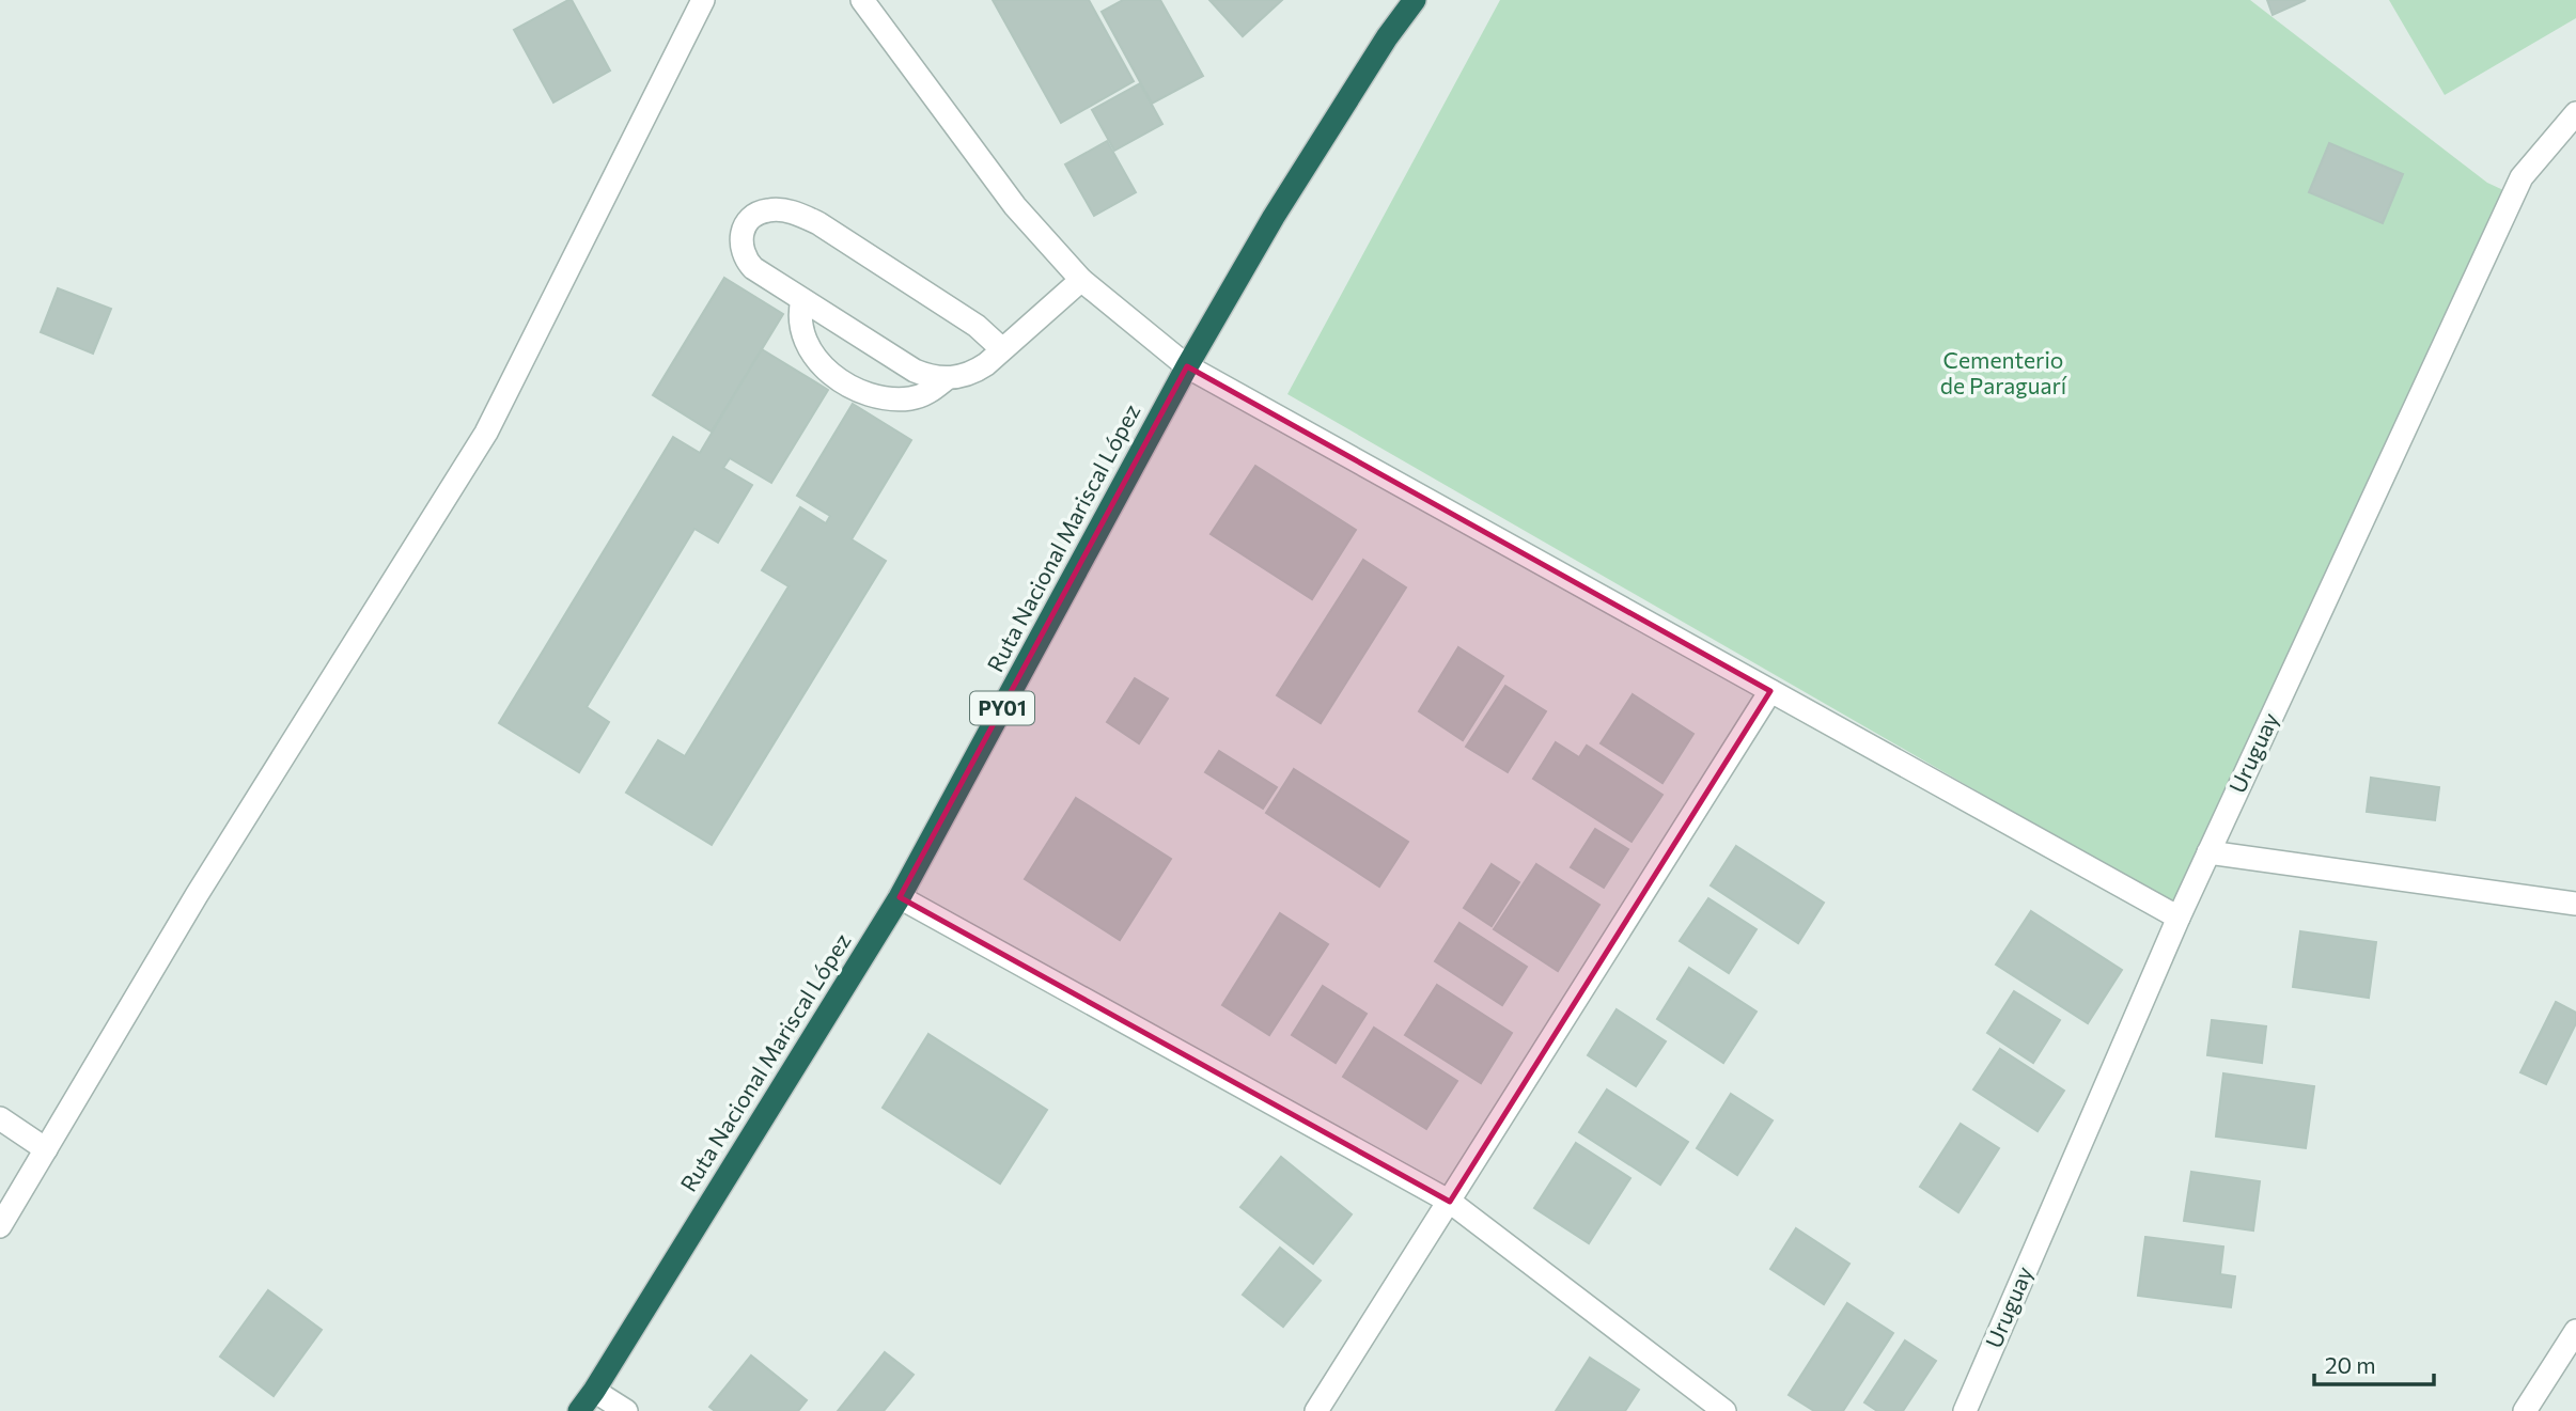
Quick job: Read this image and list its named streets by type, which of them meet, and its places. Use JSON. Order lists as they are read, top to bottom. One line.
{"streets":{"highway":["Ruta Nacional Mariscal López","PY01"],"street":["Uruguay"]},"parks":["Cementerio de Paraguarí"],"scale_bar":"20 m"}
